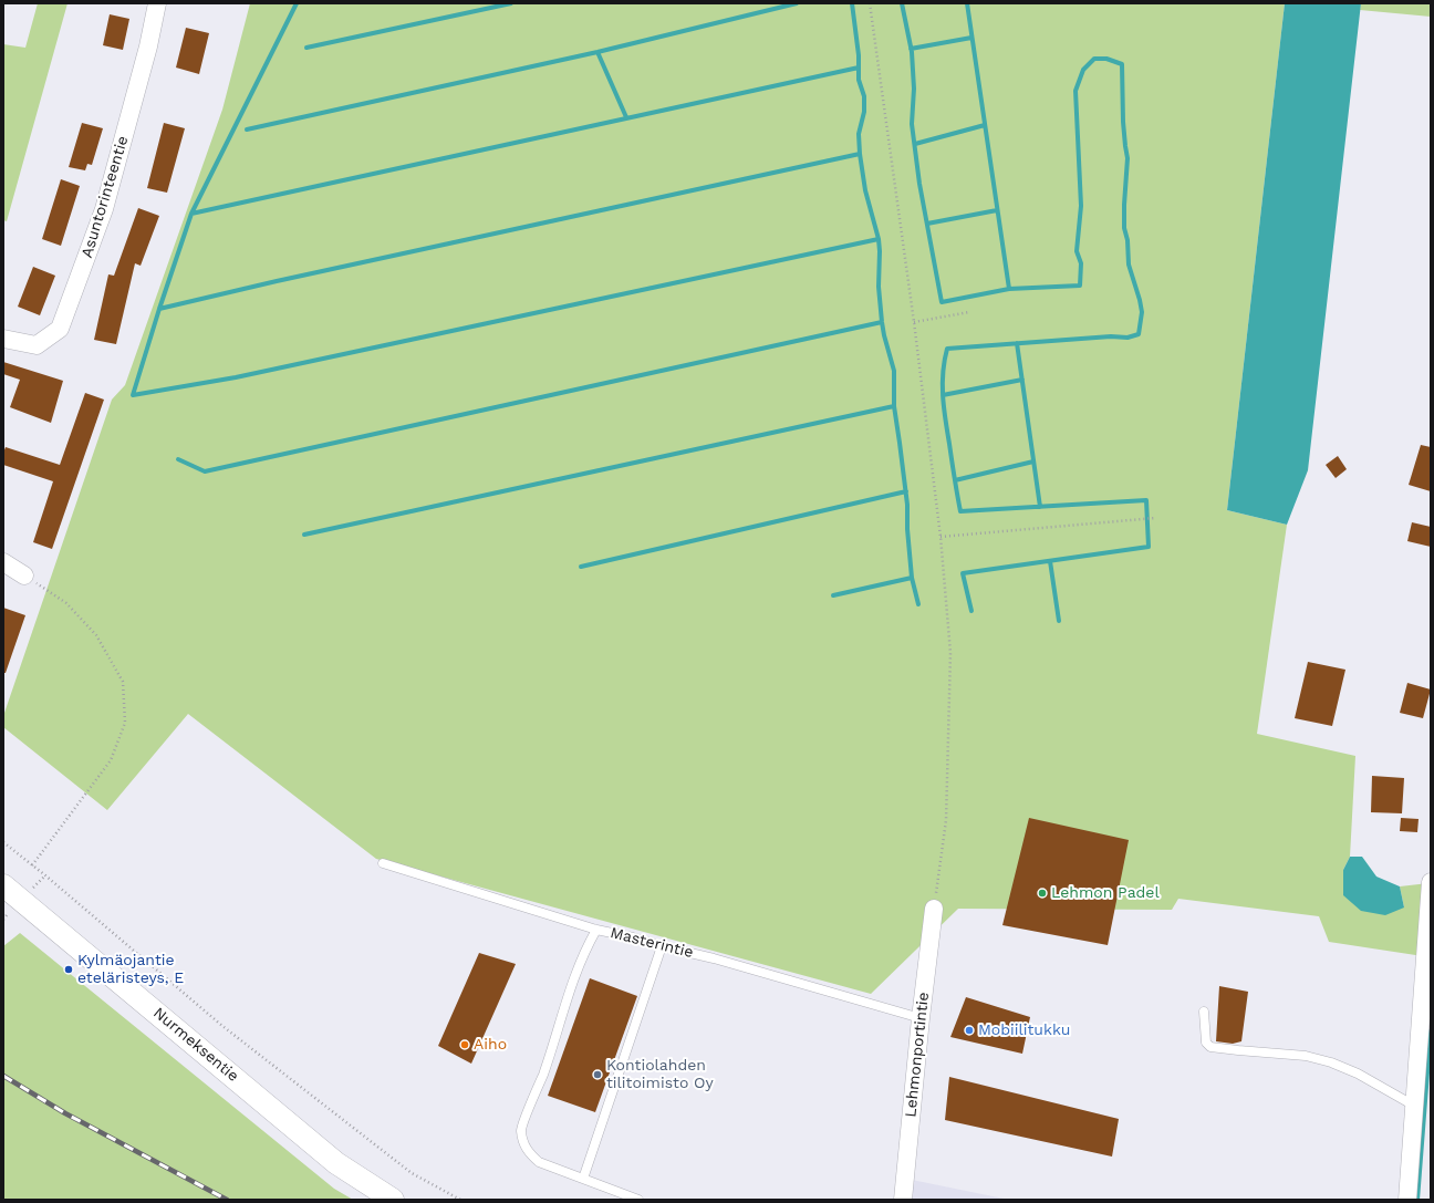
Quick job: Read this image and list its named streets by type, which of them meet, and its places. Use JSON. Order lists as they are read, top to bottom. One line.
{"streets":{"street":["Asuntorinteentie","Nurmeksentie","Lehmonportintie"],"lane":["Masterintie"]},"crossings":[["Masterintie","Lehmonportintie"]],"places":["Lehmon Padel","Kylmäojantie eteläristeys, E","Mobiilitukku","Aiho","Kontiolahden tilitoimisto Oy"]}
